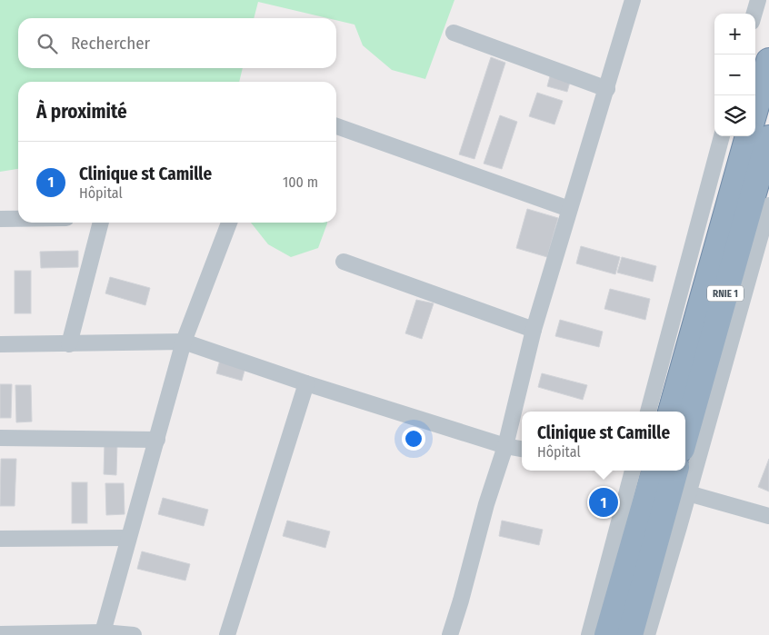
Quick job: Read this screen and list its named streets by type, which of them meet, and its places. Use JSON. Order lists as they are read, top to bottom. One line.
{"streets":{"highway":["RNIE 1"]},"page":{"map_buttons":["+","−"],"search":"Rechercher","heading":"À proximité","list":[{"mark":"1","name":"Clinique st Camille","note":"Hôpital","value":"100 m"}],"popup":["Clinique st Camille","Hôpital"],"pins":"1"}}
